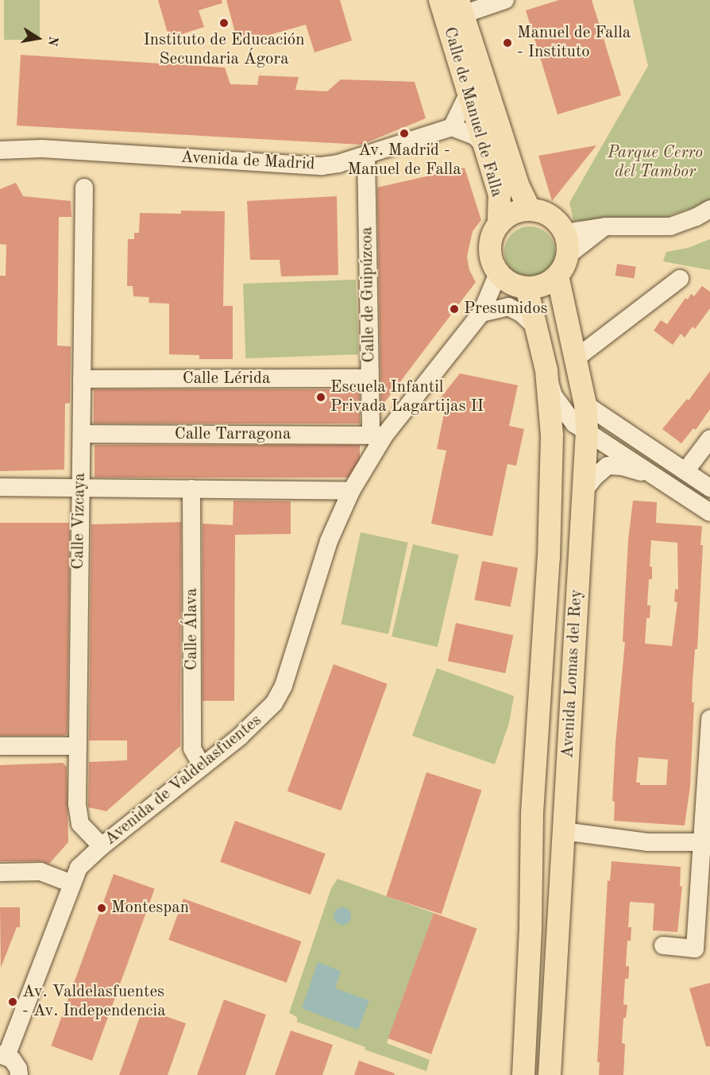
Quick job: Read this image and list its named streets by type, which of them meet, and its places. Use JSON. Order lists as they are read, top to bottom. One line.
{"streets":{"main road":["Calle de Manuel de Falla","Avenida Lomas del Rey"],"street":["Avenida de Madrid","Calle de Guipúzcoa","Calle Lérida","Calle Tarragona","Calle Vizcaya","Calle Álava","Avenida de Valdelasfuentes"]},"crossings":[["Calle de Manuel de Falla","Avenida Lomas del Rey"],["Avenida de Madrid","Calle de Guipúzcoa"],["Calle de Guipúzcoa","Calle Lérida"],["Calle de Guipúzcoa","Calle Tarragona"],["Calle de Guipúzcoa","Avenida de Valdelasfuentes"],["Calle Lérida","Calle Vizcaya"],["Calle Tarragona","Calle Vizcaya"],["Calle Tarragona","Avenida de Valdelasfuentes"],["Calle Vizcaya","Avenida de Valdelasfuentes"],["Calle Álava","Avenida de Valdelasfuentes"]],"parks":["Parque Cerro del Tambor"],"places":["Instituto de Educación Secundaria Ágora","Manuel de Falla - Instituto","Av. Madrid - Manuel de Falla","Presumidos","Escuela Infantil Privada Lagartijas II","Montespan","Av. Valdelasfuentes - Av. Independencia"],"north":"right"}
